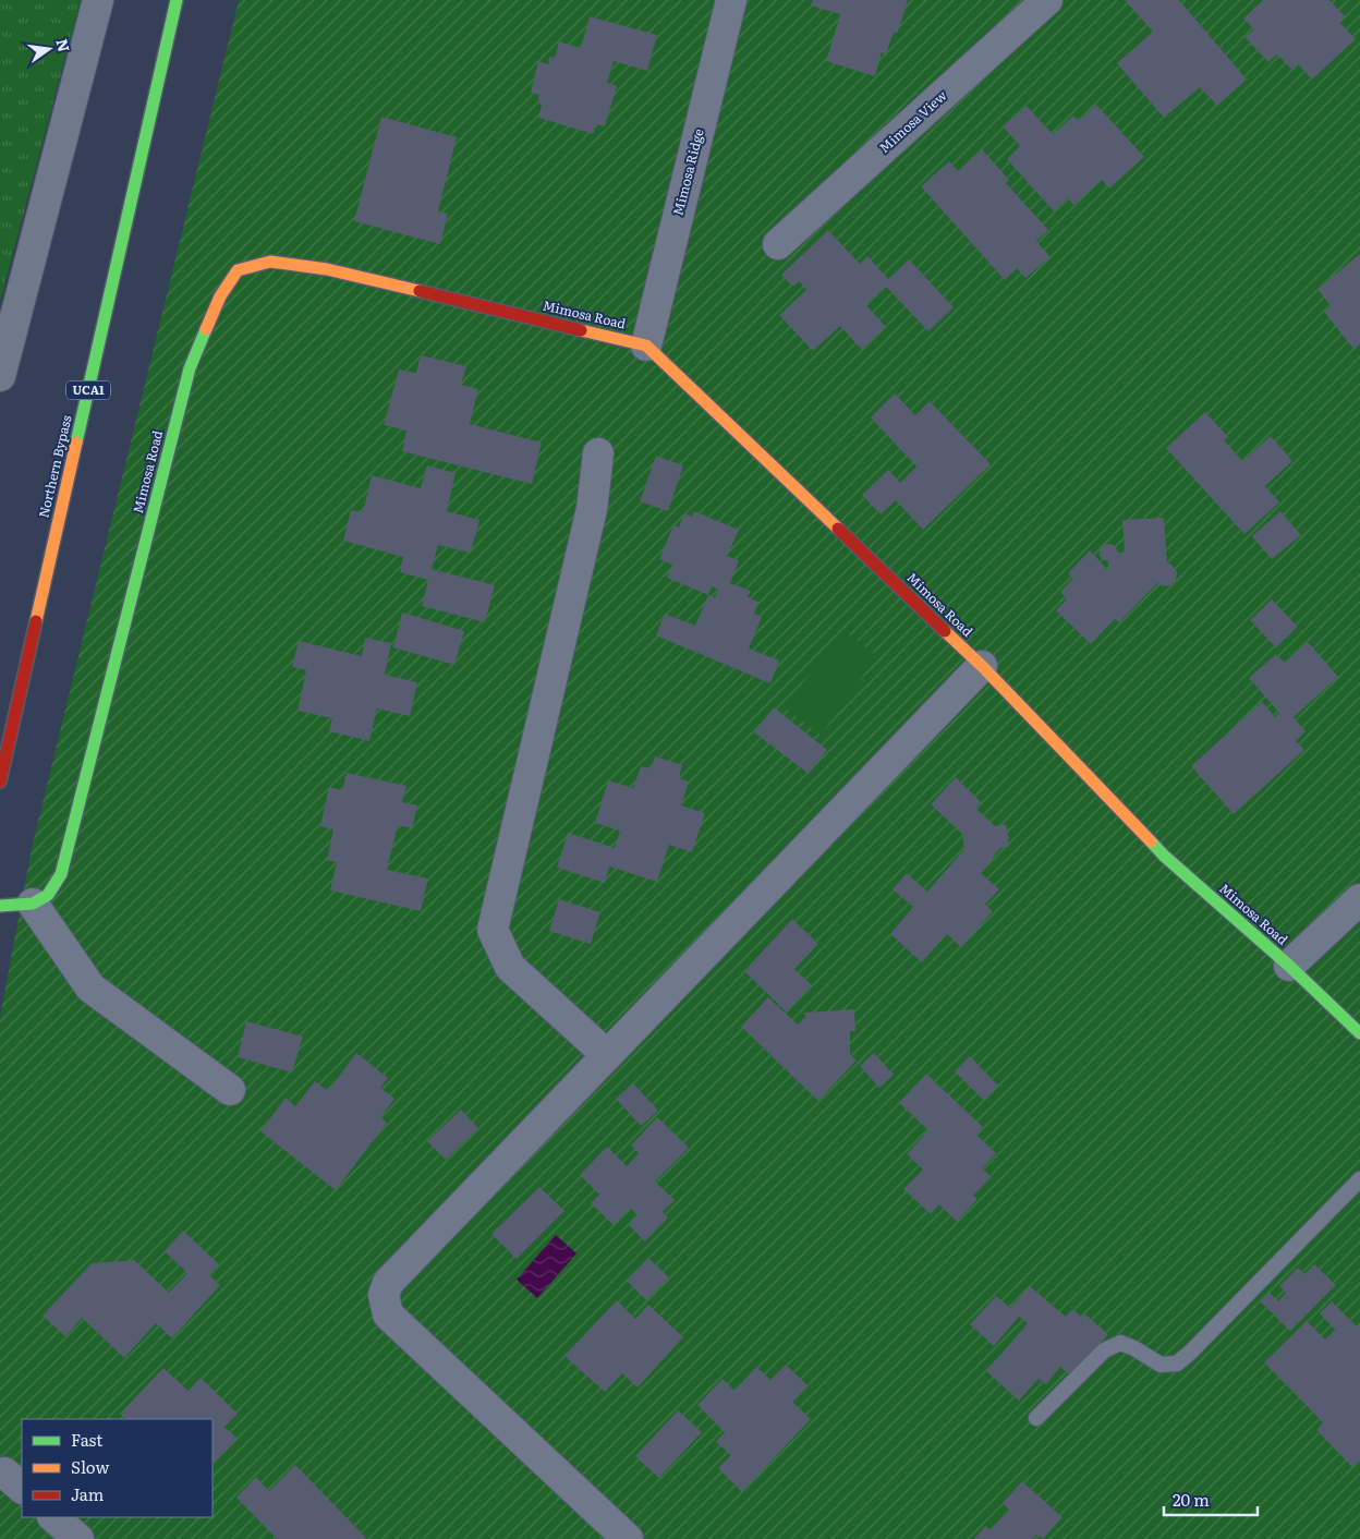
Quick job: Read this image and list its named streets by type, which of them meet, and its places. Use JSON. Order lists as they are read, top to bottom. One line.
{"streets":{"street":["Mimosa View","Mimosa Ridge","Mimosa Road","UCA1","Northern Bypass"]},"crossings":[["Mimosa Ridge","Mimosa Road"]],"legend":["Fast","Slow","Jam"],"scale_bar":"20 m","north":"right"}
